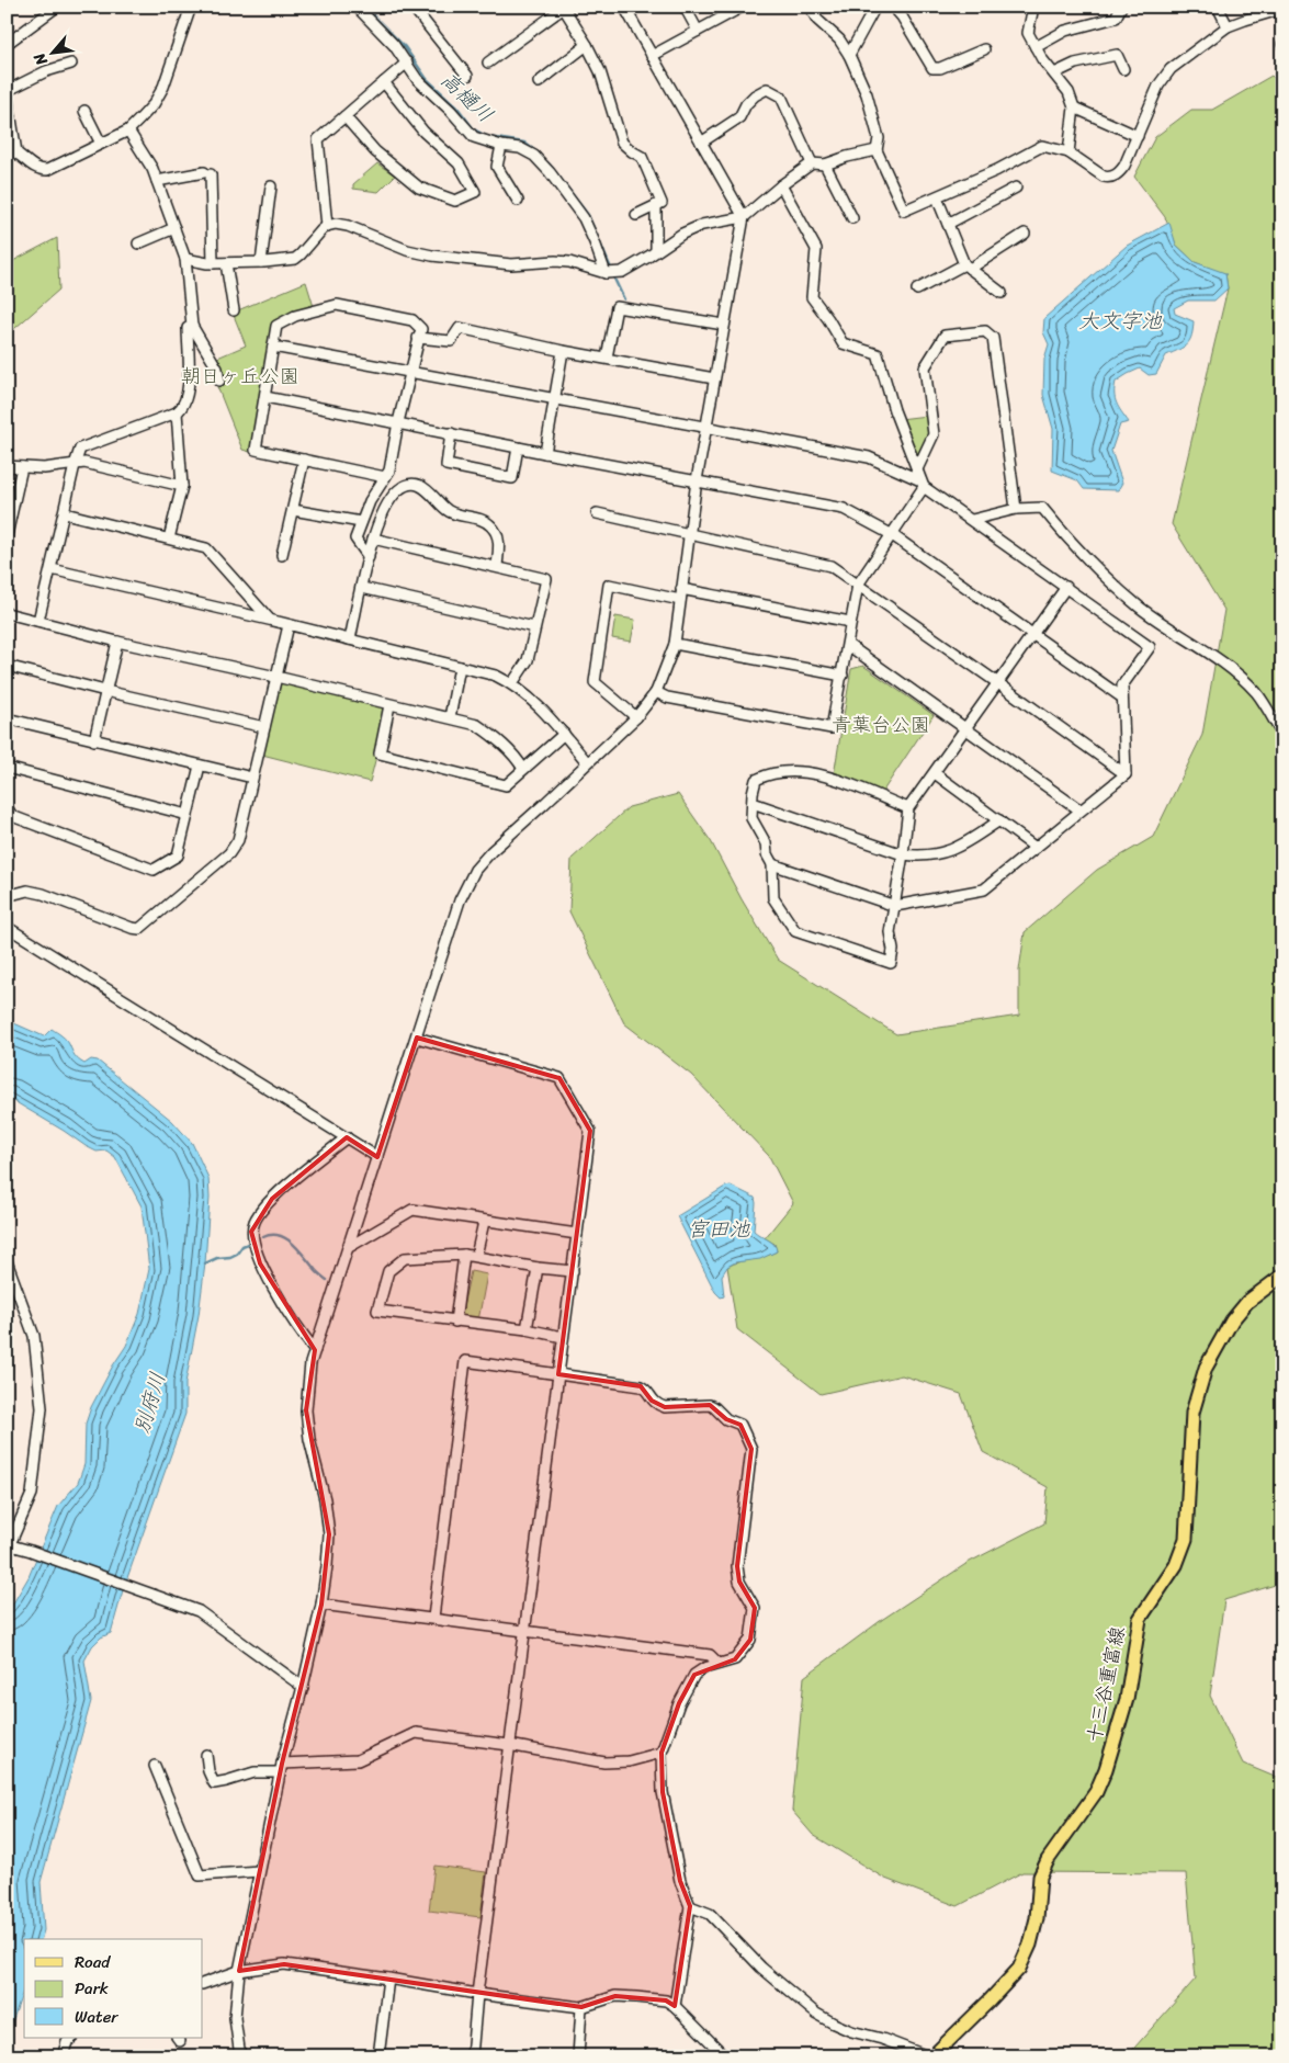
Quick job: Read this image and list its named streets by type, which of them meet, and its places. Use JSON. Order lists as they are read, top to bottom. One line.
{"streets":{"main road":["十三谷重富線"]},"water":["高樋川","大文字池","宮田池","別府川"],"parks":["朝日ヶ丘公園","青葉台公園"],"legend":["Road","Park","Water"],"north":"bottom left"}
